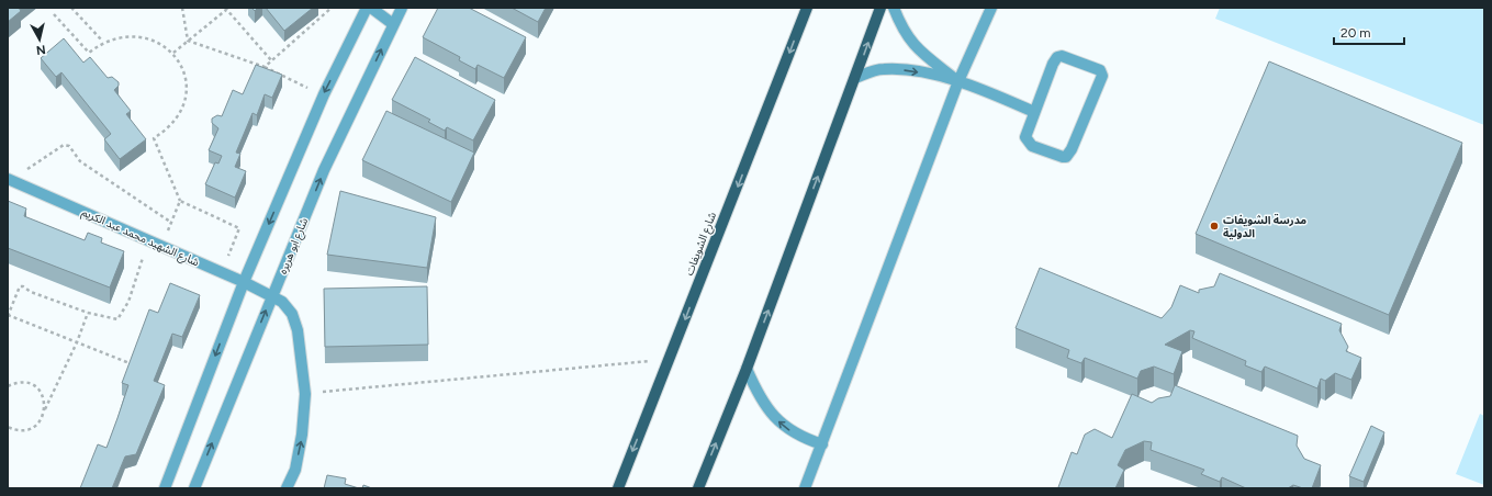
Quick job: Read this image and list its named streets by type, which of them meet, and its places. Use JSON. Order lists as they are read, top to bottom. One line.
{"streets":{"main road":["شارع الشويفات"],"street":["شارع الشهيد محمد عبد الكريم","شارع ابو هريره"]},"crossings":[["شارع الشهيد محمد عبد الكريم","شارع ابو هريره"]],"places":["مدرسة الشويفات الدولية"],"scale_bar":"20 m","north":"bottom"}
